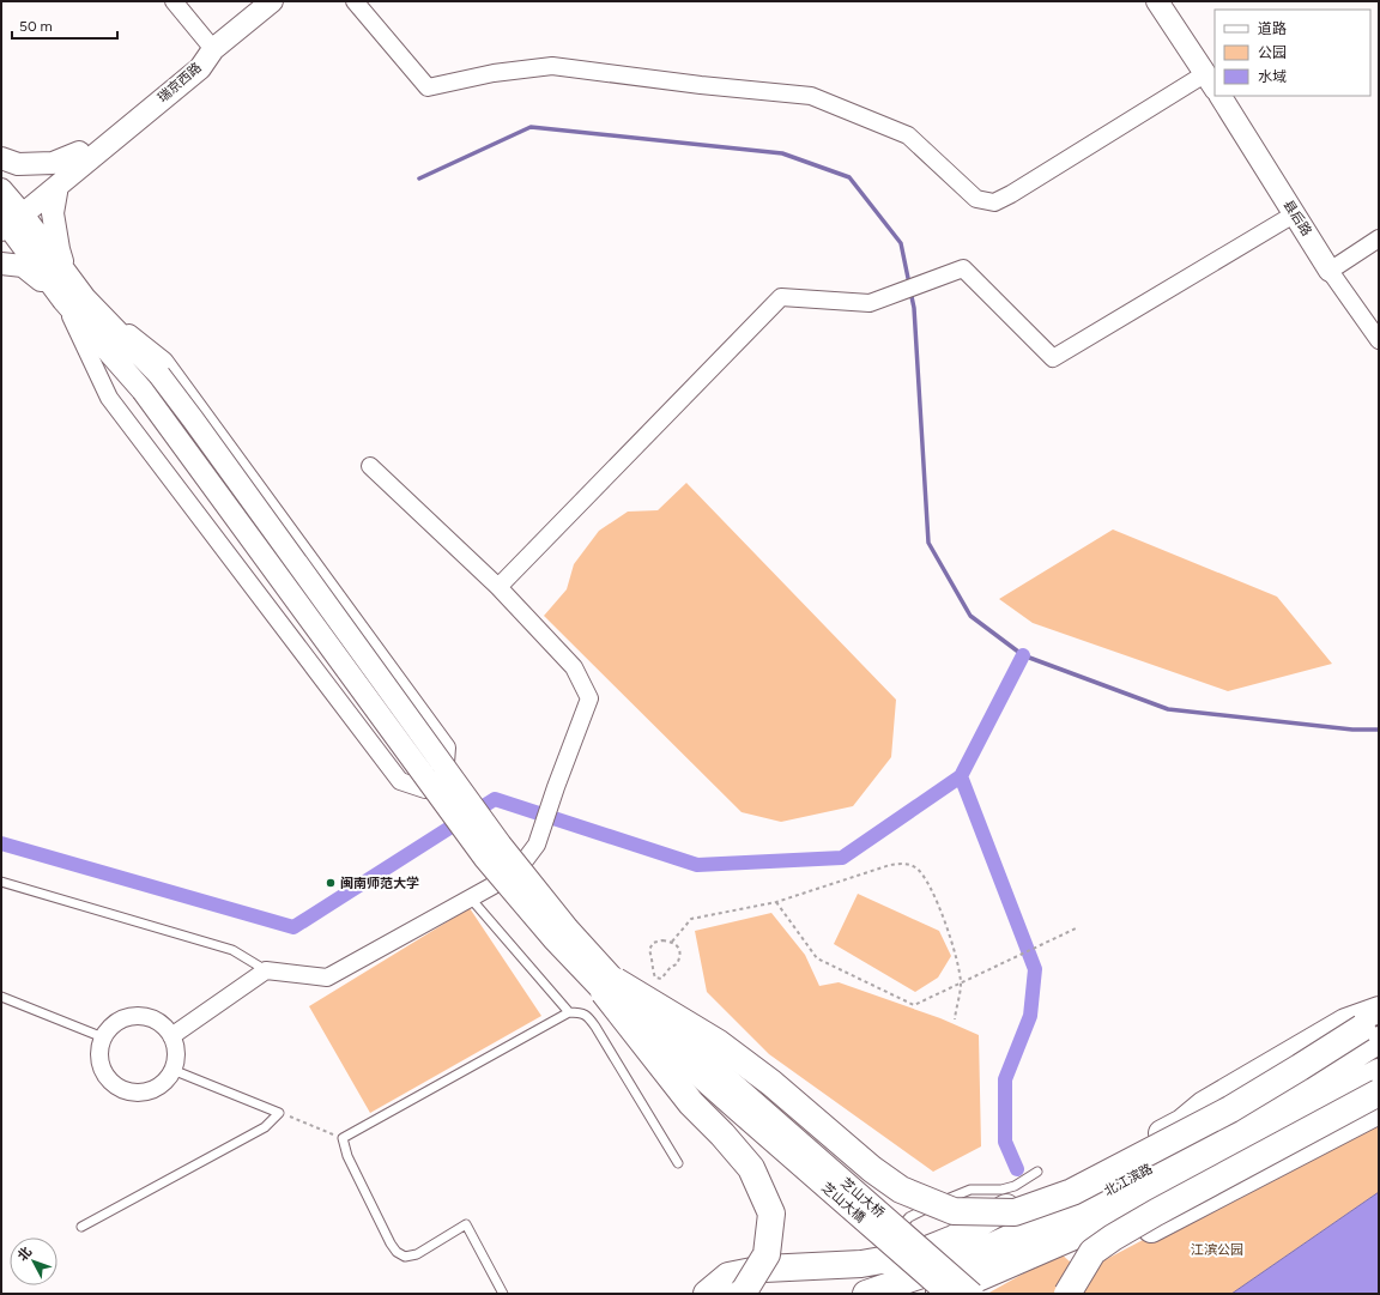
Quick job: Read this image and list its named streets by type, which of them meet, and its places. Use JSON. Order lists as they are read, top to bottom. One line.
{"streets":{"main road":["北江滨路"],"street":["瑞京西路","县后路","芝山大桥","芝山大橋"]},"crossings":[["芝山大桥","芝山大橋"]],"parks":["江滨公园"],"places":["闽南师范大学"],"legend":["道路","公园","水域"],"scale_bar":"50 m","north":"top left"}
